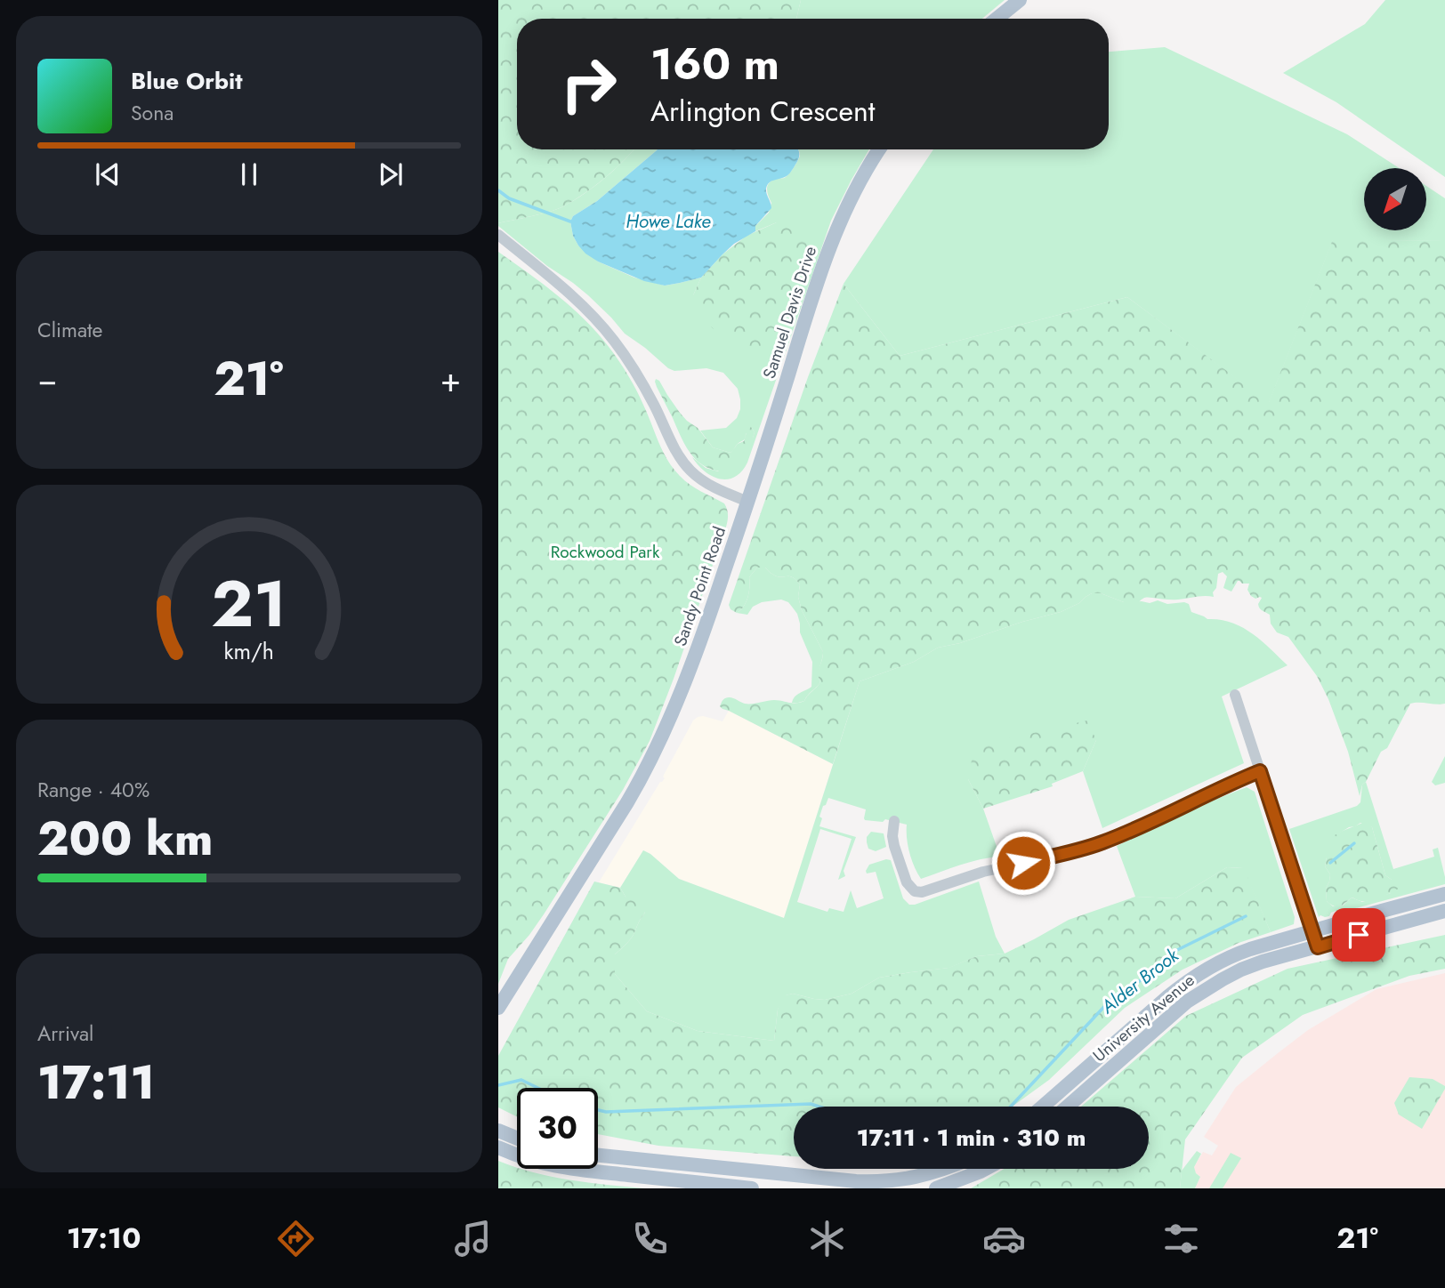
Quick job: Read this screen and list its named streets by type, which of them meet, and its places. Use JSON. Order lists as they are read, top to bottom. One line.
{"streets":{"main road":["Samuel Davis Drive","Sandy Point Road","University Avenue"]},"crossings":[["Samuel Davis Drive","Sandy Point Road"]],"water":["Howe Lake","Alder Brook"],"parks":["Rockwood Park"],"north":"bottom left","page":{"turn":["160 m","Arlington Crescent"],"song":["Blue Orbit","Sona"],"tile":["Climate",["Range · 40%","200 km"],["Arrival","17:11"]],"heat":["−","21°","+"],"limit":"30","trip":"17:11 · 1 min · 310 m","tabs":["17:10","21°"],"gauge":["21","km/h"]}}
